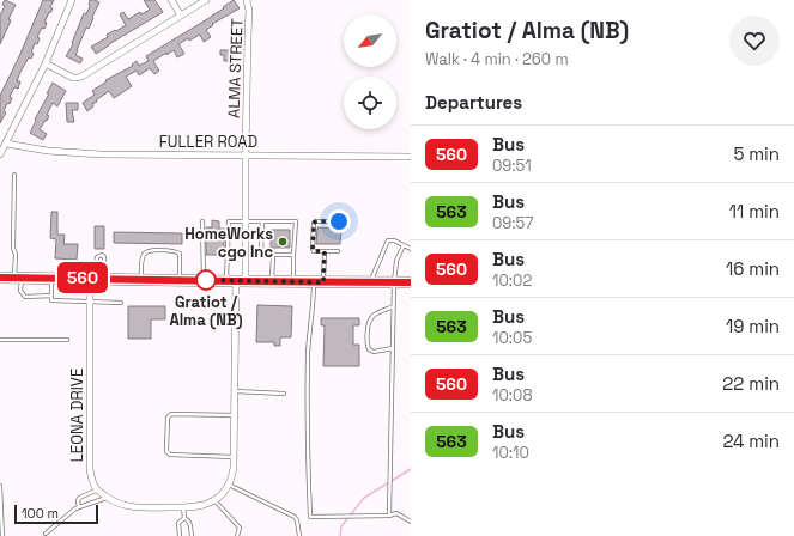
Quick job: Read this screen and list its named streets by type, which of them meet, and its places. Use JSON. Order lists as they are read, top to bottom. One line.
{"streets":{"street":["ALMA STREET","FULLER ROAD","LEONA DRIVE"]},"crossings":[["ALMA STREET","FULLER ROAD"]],"places":["HomeWorks cgo Inc","Gratiot / Alma (NB)"],"lines":["bus line 560"],"scale_bar":"100 m","north":"bottom left","page":{"on_map":"560","heading":[["Gratiot / Alma (NB)","Walk · 4 min · 260 m"],"Departures"],"list":[{"mark":"560","name":"Bus","note":"09:51","value":"5 min"},{"mark":"563","name":"Bus","note":"09:57","value":"11 min"},{"mark":"560","name":"Bus","note":"10:02","value":"16 min"},{"mark":"563","name":"Bus","note":"10:05","value":"19 min"},{"mark":"560","name":"Bus","note":"10:08","value":"22 min"},{"mark":"563","name":"Bus","note":"10:10","value":"24 min"}],"scale":"100 m"}}
